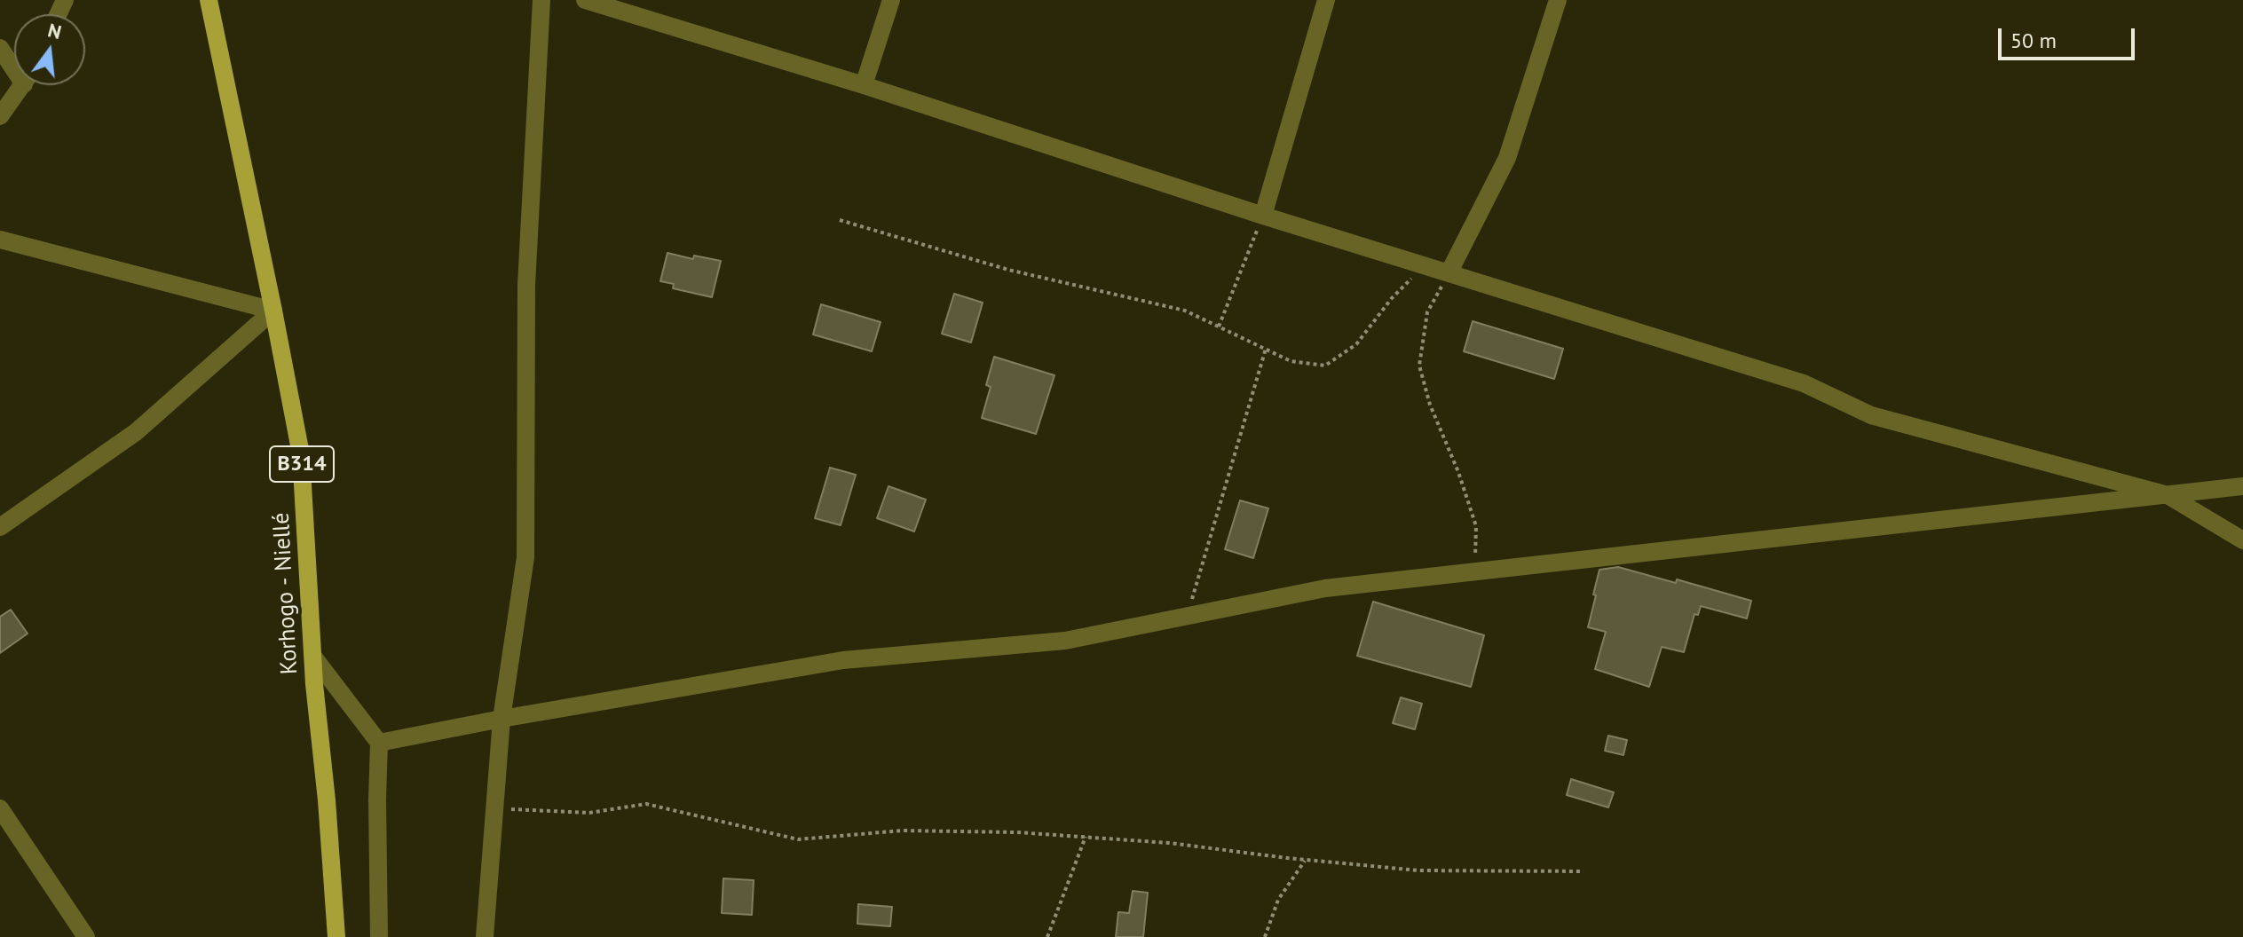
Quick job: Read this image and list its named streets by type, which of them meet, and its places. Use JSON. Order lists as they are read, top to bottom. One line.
{"streets":{"main road":["B314","Korhogo - Niellé"]},"scale_bar":"50 m","north":"top"}
